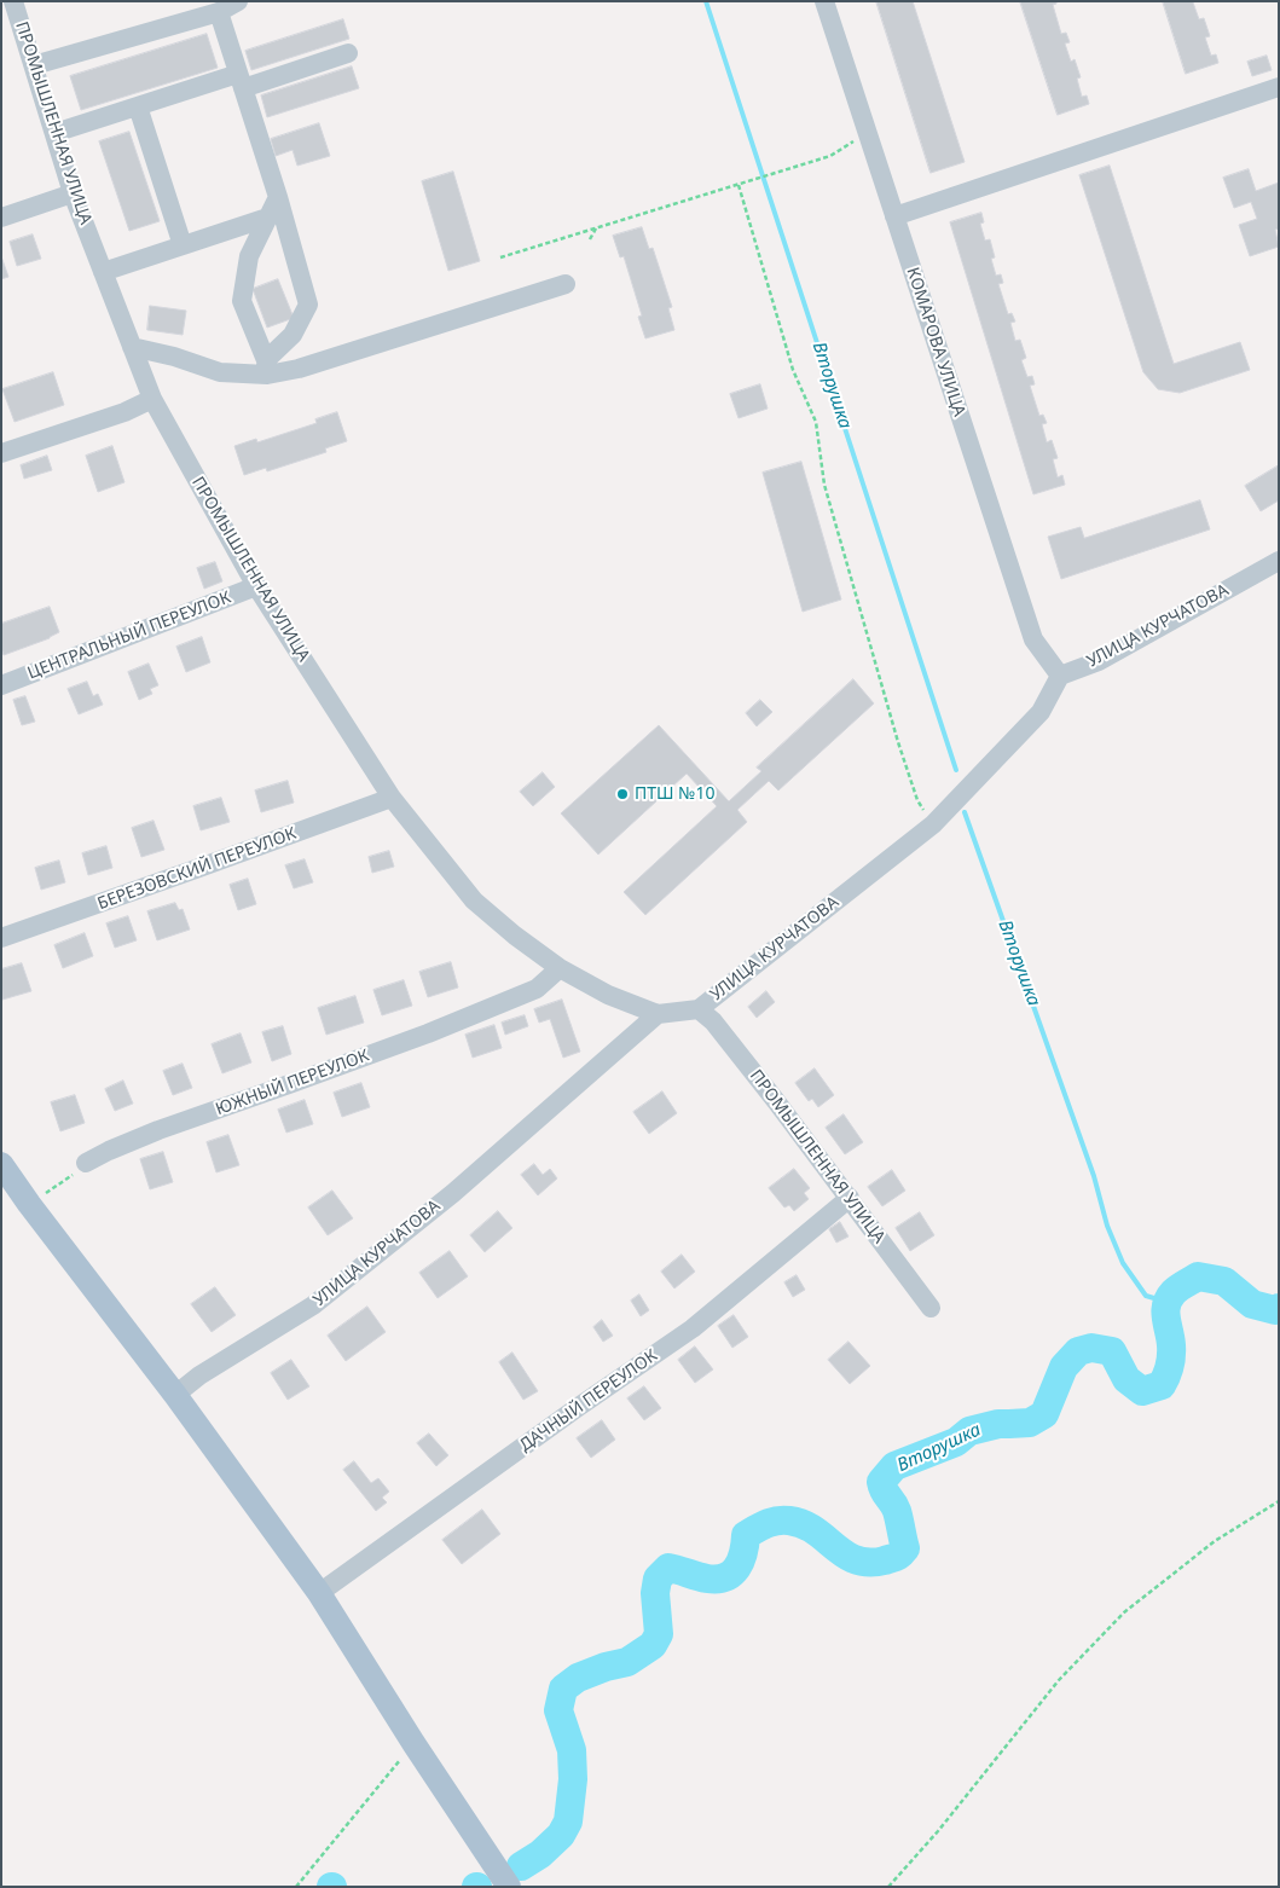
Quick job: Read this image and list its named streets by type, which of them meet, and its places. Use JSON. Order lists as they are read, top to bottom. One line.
{"streets":{"street":["ПРОМЫШЛЕННАЯ УЛИЦА","КОМАРОВА УЛИЦА","УЛИЦА КУРЧАТОВА","ЦЕНТРАЛЬНЫЙ ПЕРЕУЛОК","БЕРЕЗОВСКИЙ ПЕРЕУЛОК","ЮЖНЫЙ ПЕРЕУЛОК","ДАЧНЫЙ ПЕРЕУЛОК"]},"crossings":[["ПРОМЫШЛЕННАЯ УЛИЦА","УЛИЦА КУРЧАТОВА"],["ПРОМЫШЛЕННАЯ УЛИЦА","ЦЕНТРАЛЬНЫЙ ПЕРЕУЛОК"],["ПРОМЫШЛЕННАЯ УЛИЦА","БЕРЕЗОВСКИЙ ПЕРЕУЛОК"],["ПРОМЫШЛЕННАЯ УЛИЦА","ЮЖНЫЙ ПЕРЕУЛОК"],["ПРОМЫШЛЕННАЯ УЛИЦА","ДАЧНЫЙ ПЕРЕУЛОК"],["КОМАРОВА УЛИЦА","УЛИЦА КУРЧАТОВА"]],"water":["Вторушка"],"places":["ПТШ №10"]}
